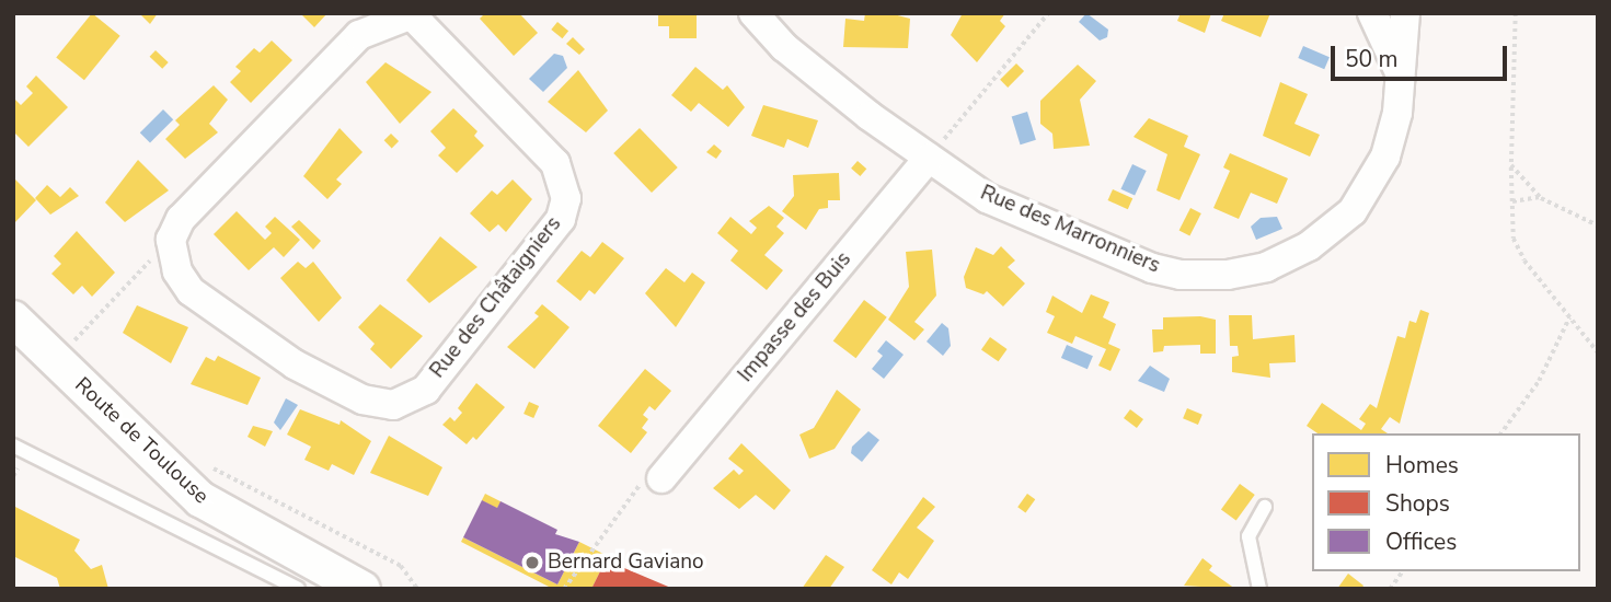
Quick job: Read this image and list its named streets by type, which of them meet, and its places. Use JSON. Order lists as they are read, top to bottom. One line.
{"streets":{"street":["Rue des Marronniers","Rue des Châtaigniers","Impasse des Buis","Route de Toulouse"]},"crossings":[["Rue des Marronniers","Impasse des Buis"]],"places":["Bernard Gaviano"],"legend":["Homes","Shops","Offices"],"scale_bar":"50 m"}
